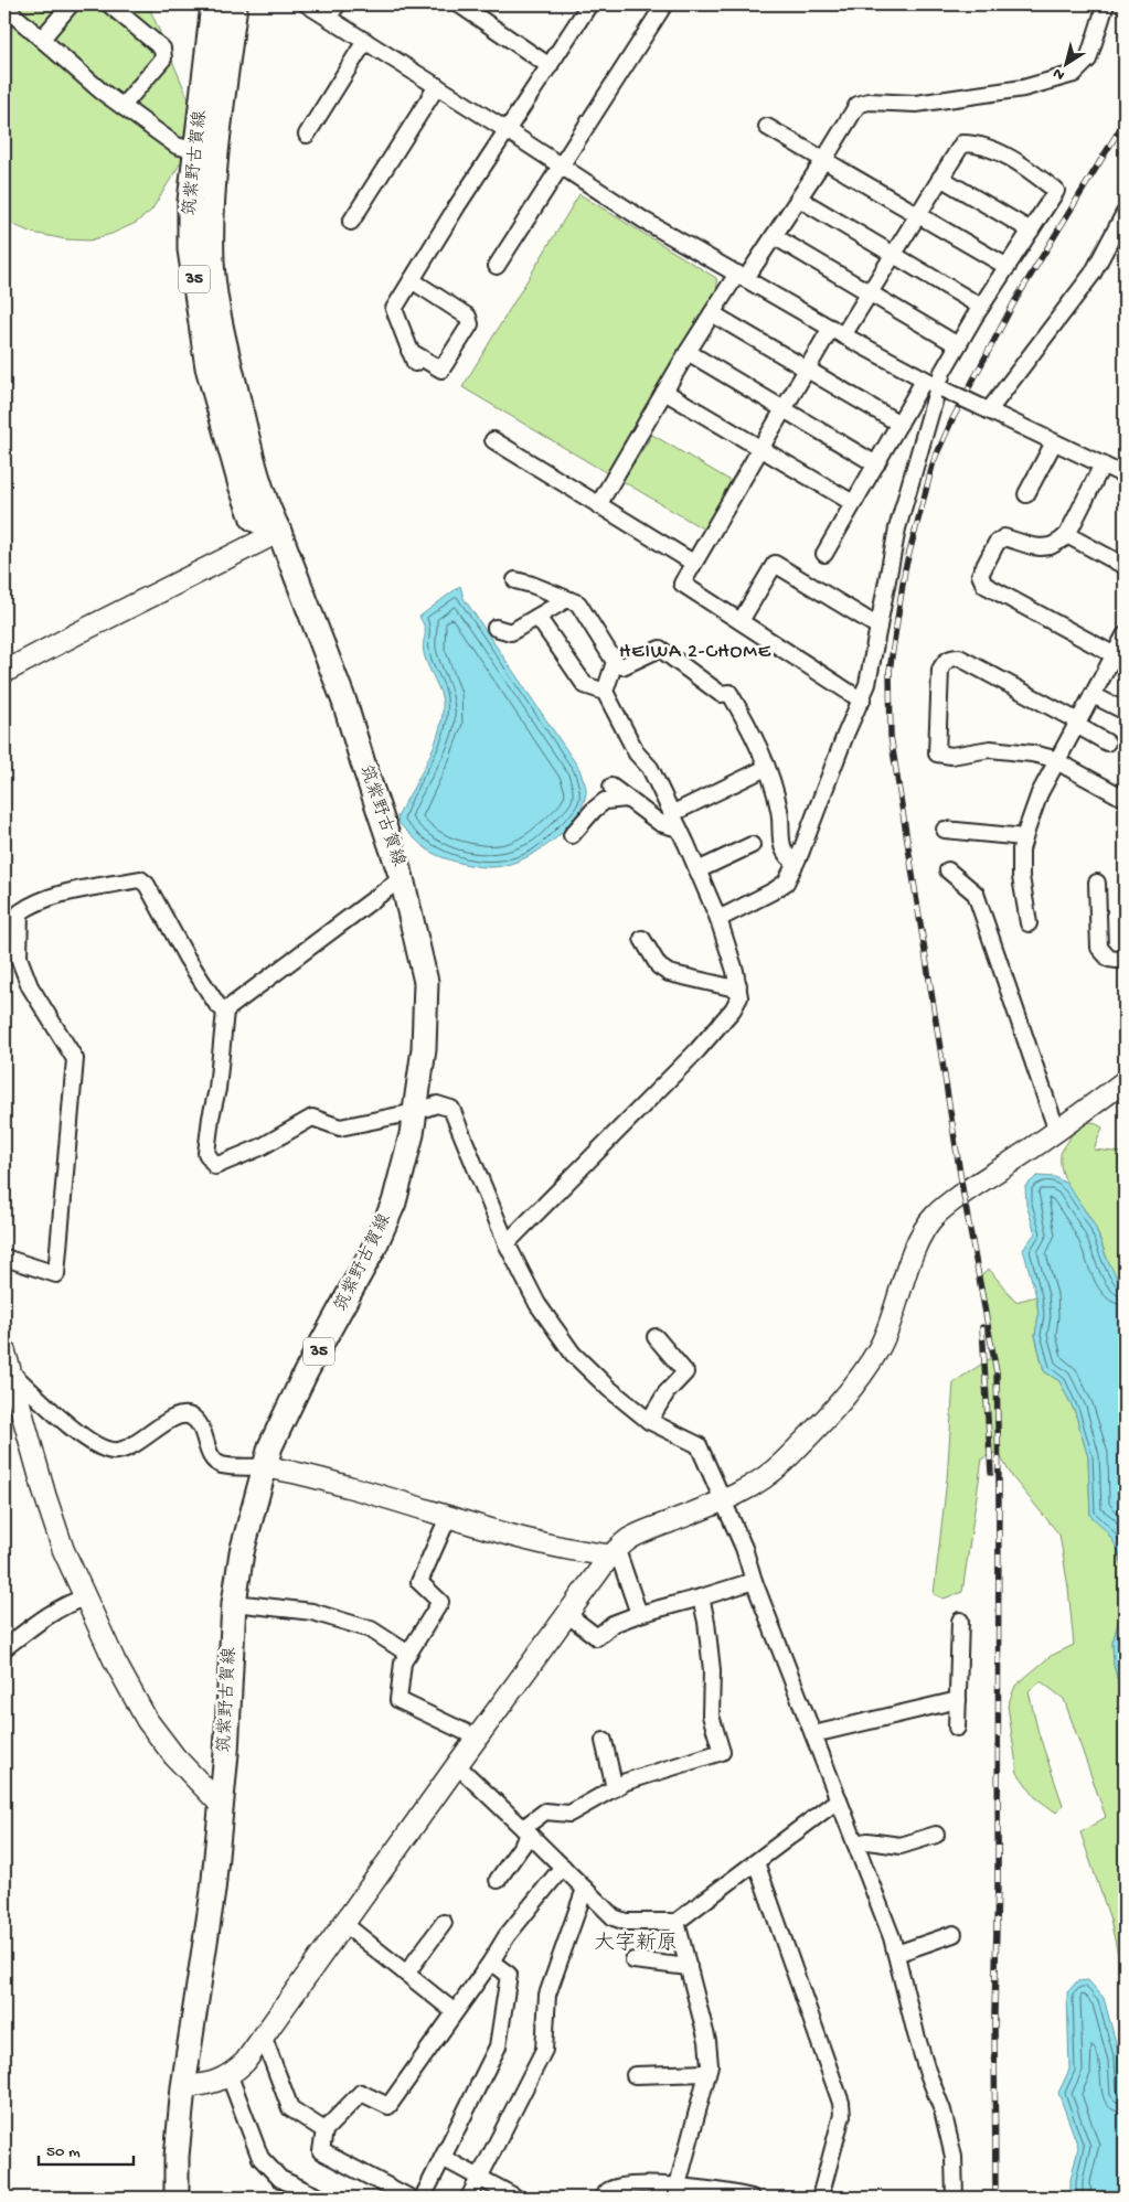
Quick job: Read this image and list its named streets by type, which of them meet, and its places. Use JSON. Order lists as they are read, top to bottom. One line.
{"streets":{"main road":["筑紫野古賀線","35"]},"districts":["HEIWA 2-CHOME","大字新原"],"scale_bar":"50 m","north":"bottom left"}
